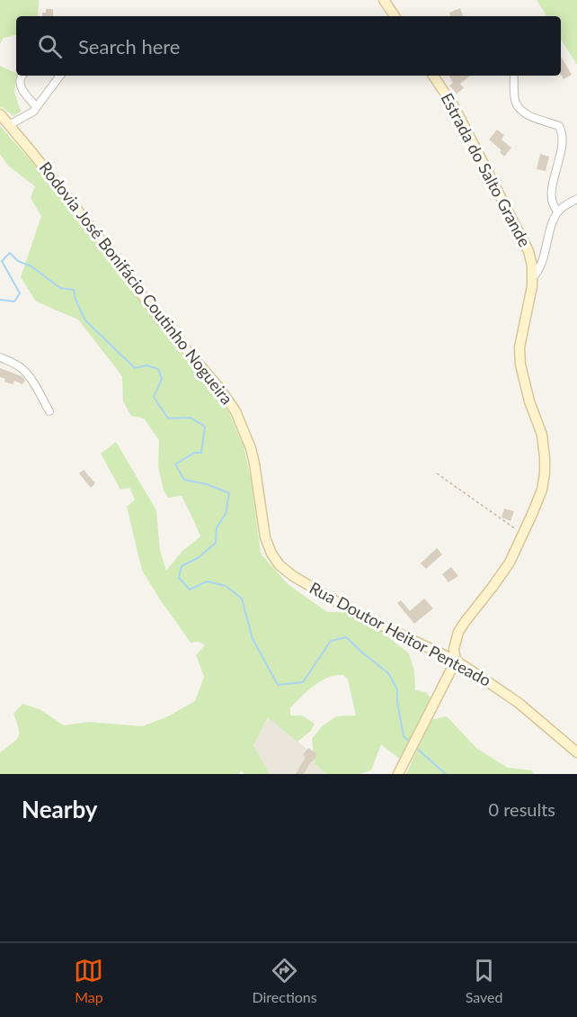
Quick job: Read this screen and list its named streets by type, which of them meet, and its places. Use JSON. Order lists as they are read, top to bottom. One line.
{"streets":{"main road":["Estrada do Salto Grande","Rodovia José Bonifácio Coutinho Nogueira","Rua Doutor Heitor Penteado"]},"crossings":[["Estrada do Salto Grande","Rua Doutor Heitor Penteado"],["Rodovia José Bonifácio Coutinho Nogueira","Rua Doutor Heitor Penteado"]],"page":{"search":"Search here","heading":["Nearby","0 results"],"nav":["Map","Directions","Saved"]}}
